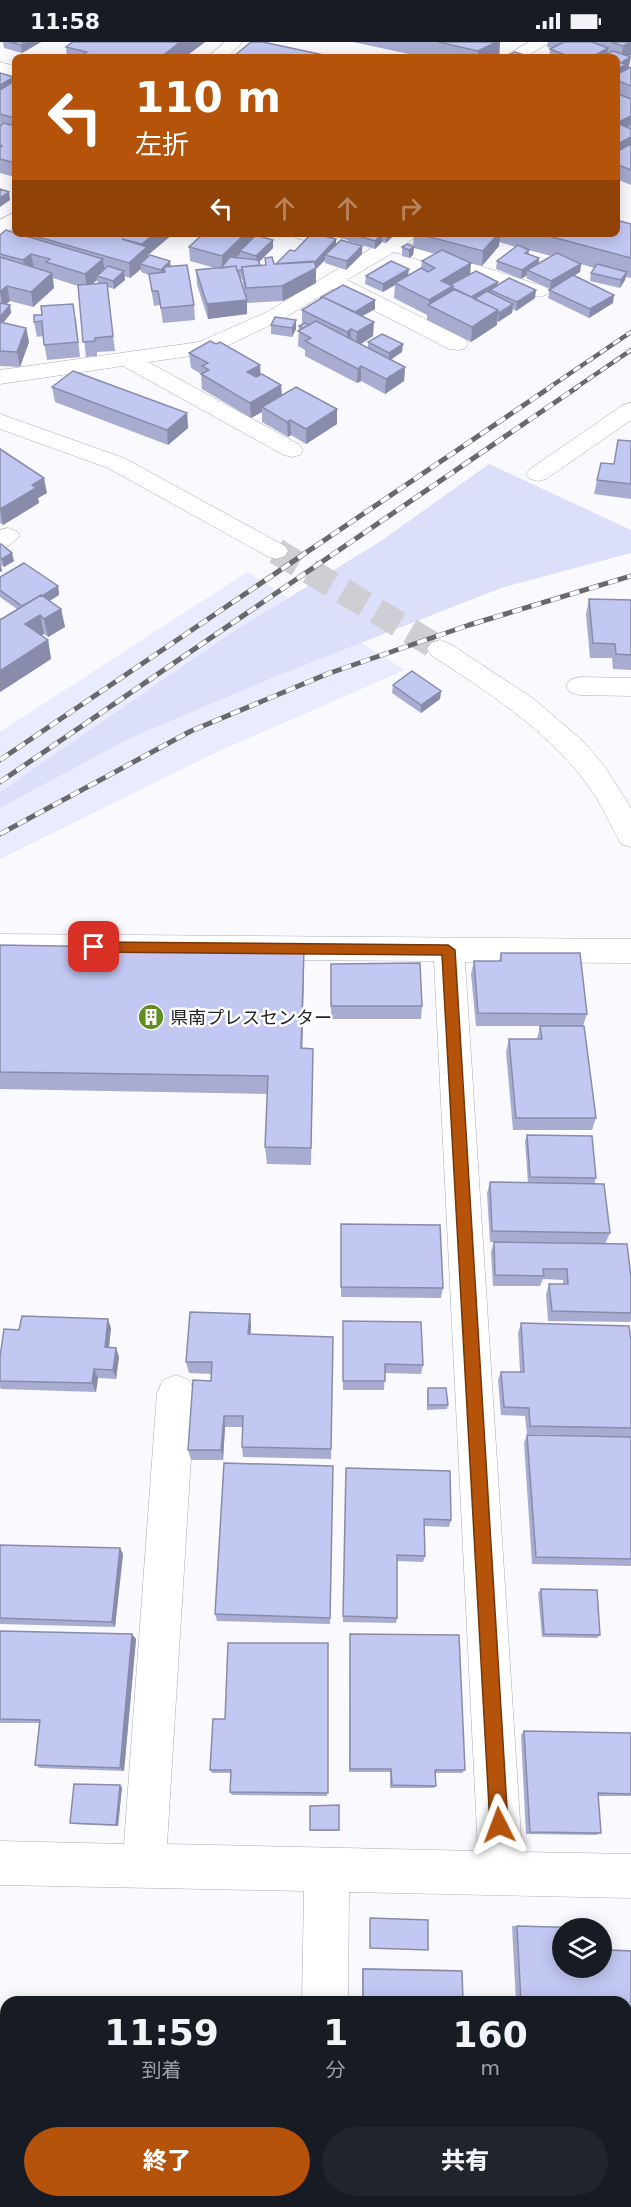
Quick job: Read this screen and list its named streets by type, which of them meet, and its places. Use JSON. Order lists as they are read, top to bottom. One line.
{"places":{"building":["県南プレスセンター"]},"page":{"status":"11:58","turn":["110 m","左折"],"eta":["11:59","到着","1","分","160","m"],"buttons":["終了","共有"]}}
